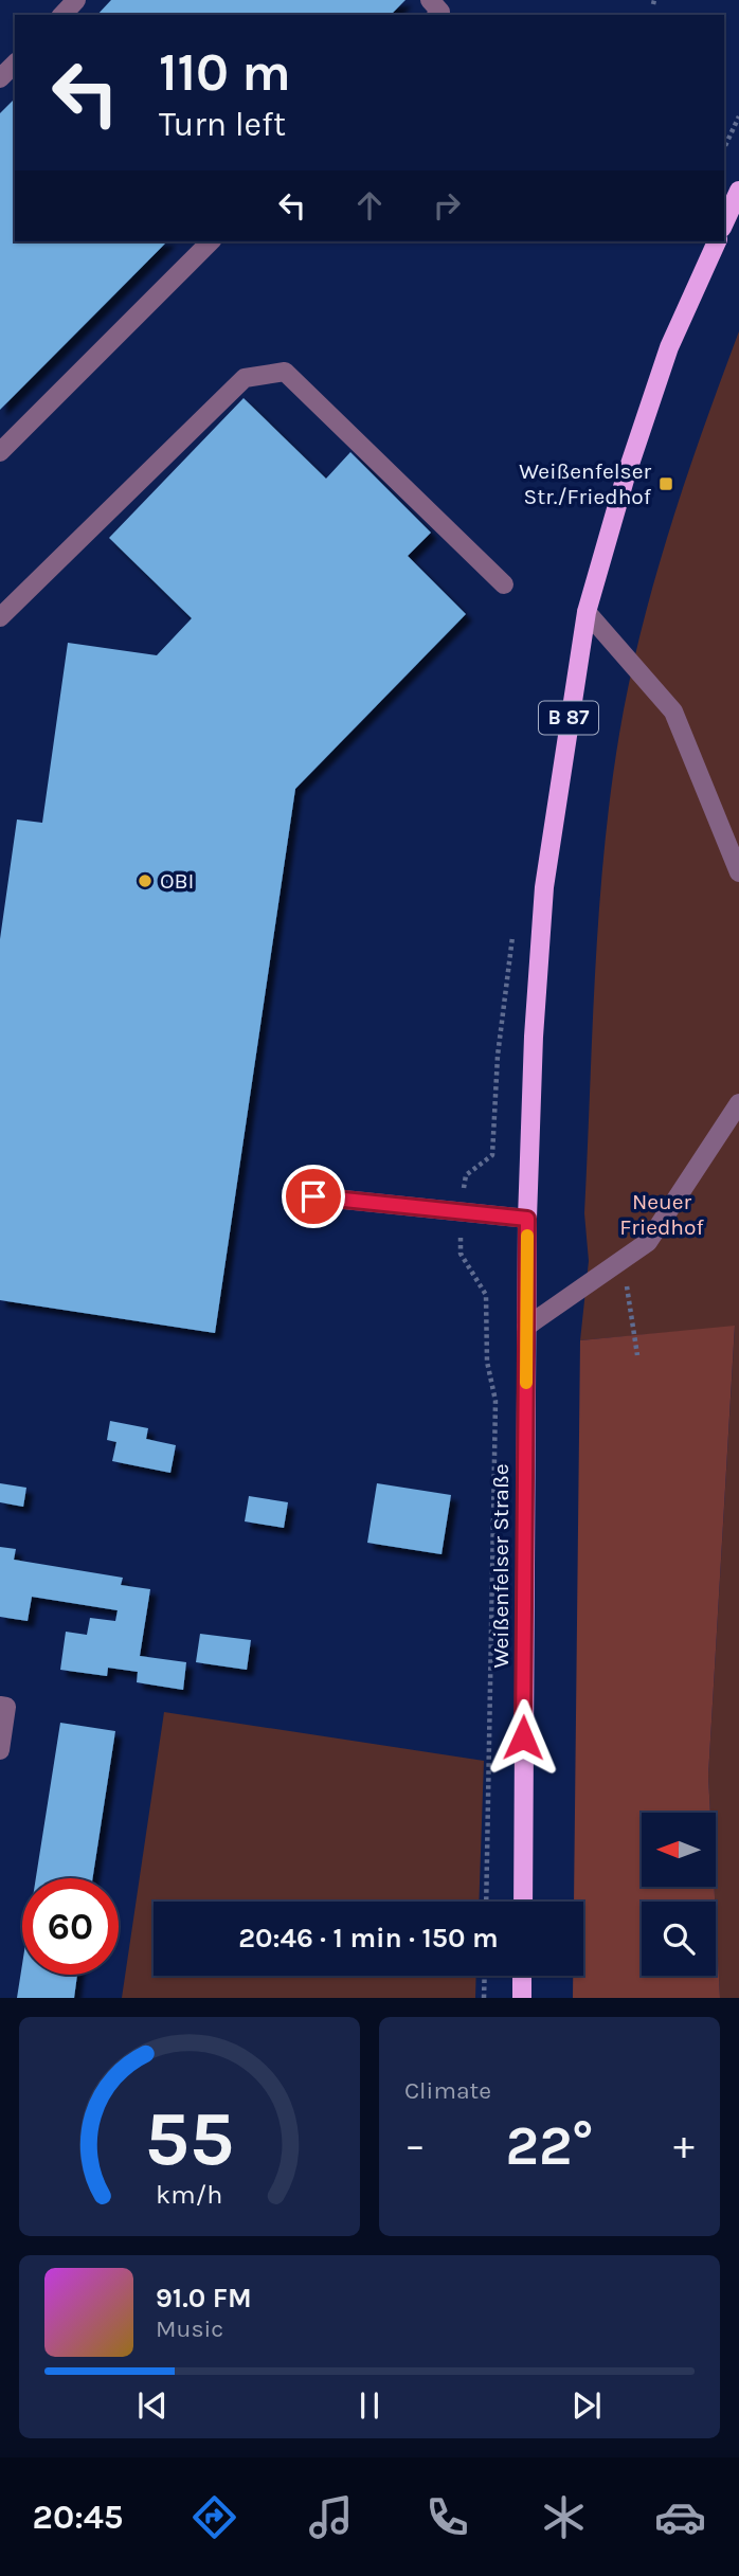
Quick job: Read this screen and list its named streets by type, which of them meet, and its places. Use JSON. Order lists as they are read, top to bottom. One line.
{"streets":{"main road":["B 87","Weißenfelser Straße"]},"crossings":[["B 87","Weißenfelser Straße"]],"parks":["Neuer Friedhof"],"places":{"transit":["Weißenfelser Str./Friedhof"],"other":["OBI"]},"north":"left","page":{"turn":["110 m","Turn left"],"limit":"60","trip":"20:46 · 1 min · 150 m","tile":"Climate","heat":["−","22°","+"],"song":["91.0 FM","Music"],"tabs":"20:45","gauge":["55","km/h"]}}
